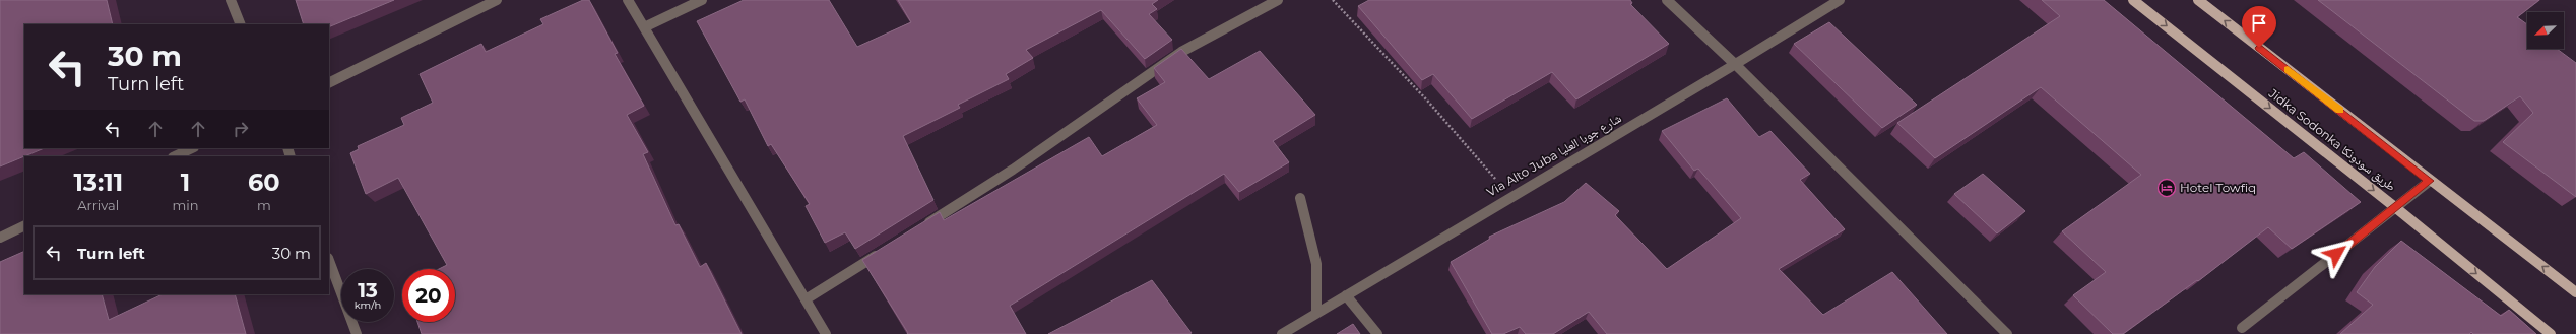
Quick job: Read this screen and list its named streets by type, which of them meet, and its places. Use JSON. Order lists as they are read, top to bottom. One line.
{"streets":{"main road":["Jidka Sodonka طريق سودونكا"],"street":["Via Alto Juba شارع جوبا العليا"]},"places":{"hotel":["Hotel Towfiq"]},"north":"bottom left","page":{"turn":["30 m","Turn left"],"eta":["13:11","Arrival","1","min","60","m"],"list":[{"name":"Turn left","value":"30 m"}],"speed":"13 km/h","limit":"20"}}
